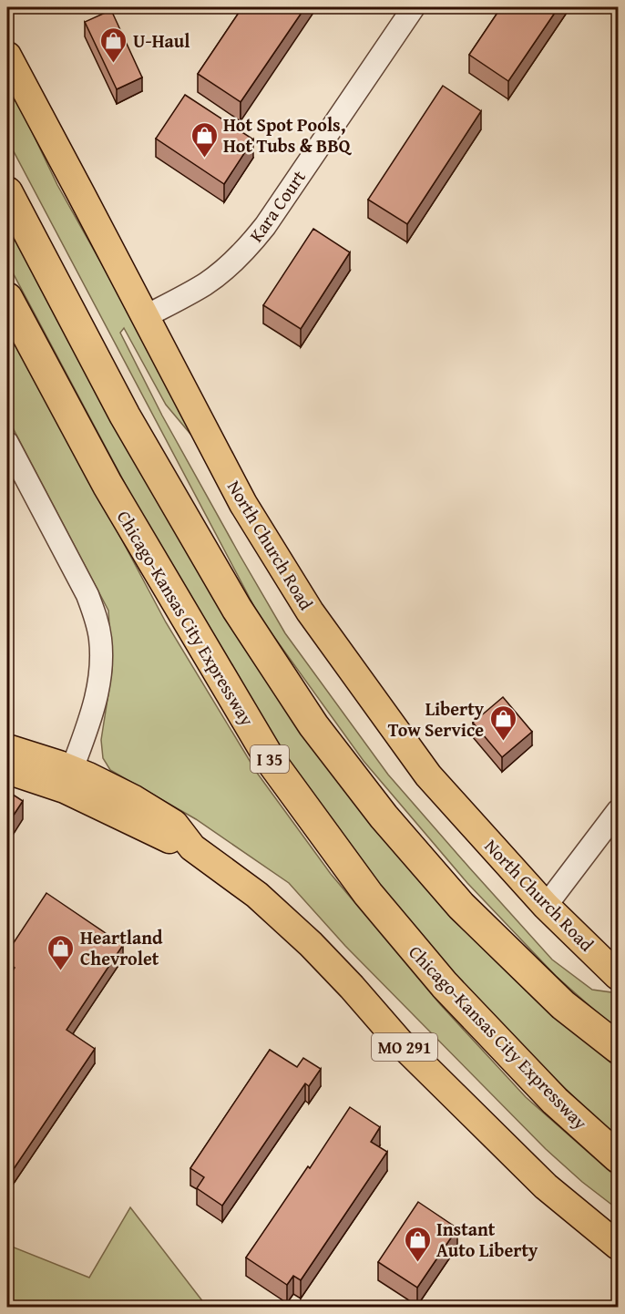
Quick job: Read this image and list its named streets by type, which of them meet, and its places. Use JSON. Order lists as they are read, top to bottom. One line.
{"streets":{"highway":["Chicago-Kansas City Expressway","I 35"],"main road":["North Church Road","MO 291"],"street":["Kara Court"]},"crossings":[["Kara Court","North Church Road"]],"places":{"shop":["U-Haul","Hot Spot Pools, Hot Tubs & BBQ","Liberty Tow Service","Heartland Chevrolet","Instant Auto Liberty"]}}
